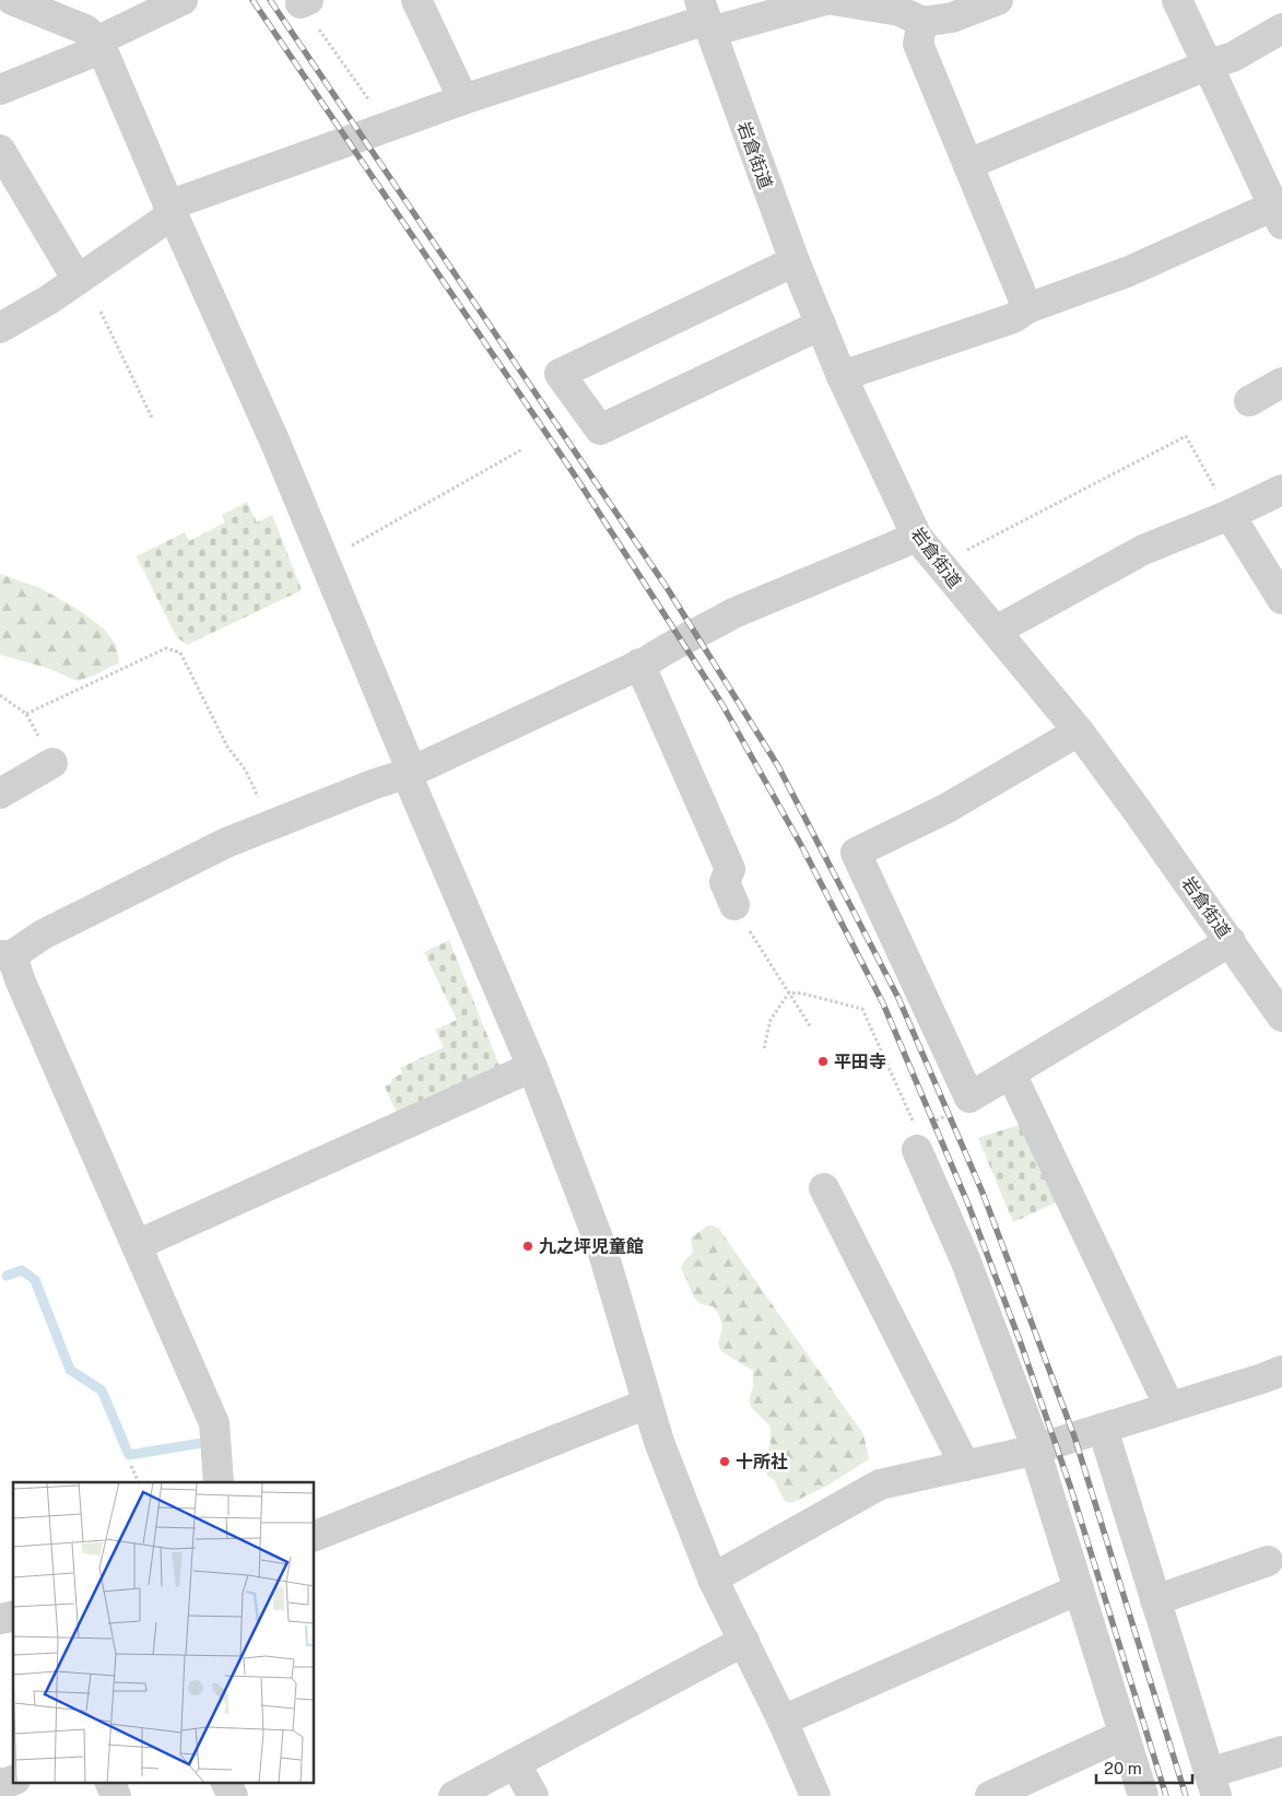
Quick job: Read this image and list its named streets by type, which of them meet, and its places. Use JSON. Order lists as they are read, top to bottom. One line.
{"streets":{"street":["岩倉街道"]},"places":["平田寺","九之坪児童館","十所社"],"scale_bar":"20 m"}
